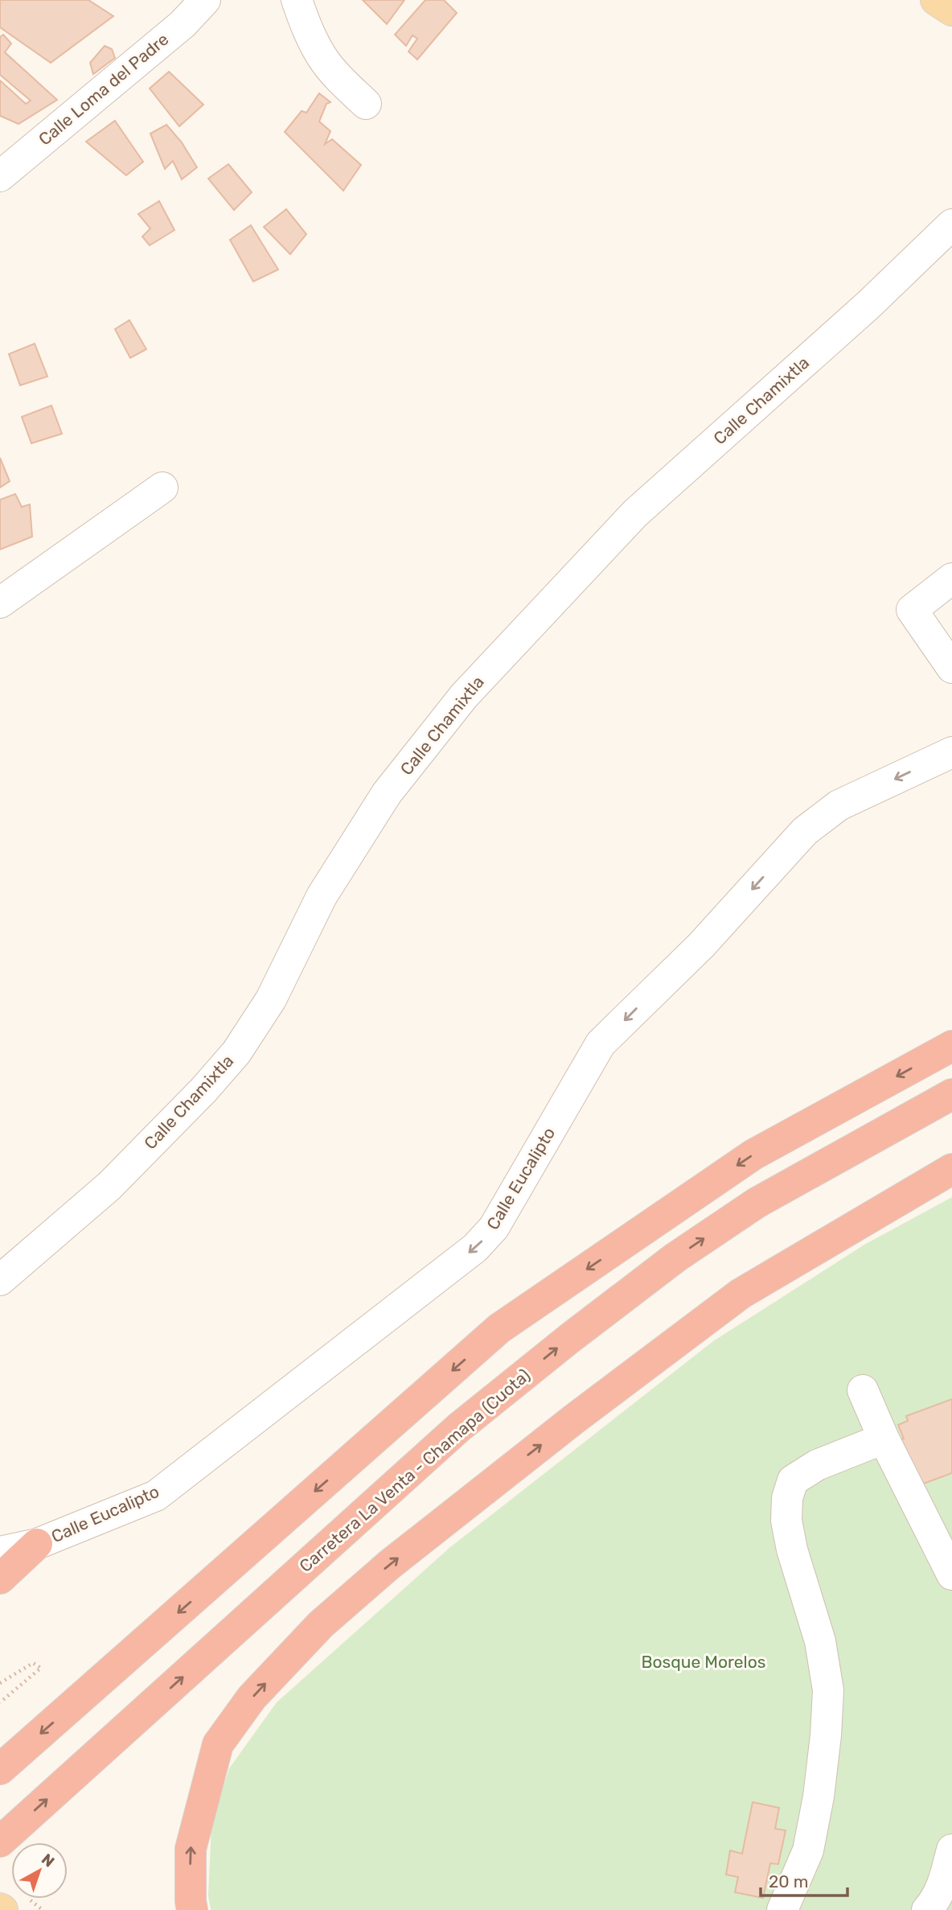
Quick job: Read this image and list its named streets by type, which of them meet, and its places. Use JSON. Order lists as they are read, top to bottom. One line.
{"streets":{"highway":["Carretera La Venta - Chamapa (Cuota)"],"street":["Calle Loma del Padre","Calle Chamixtla","Calle Eucalipto"]},"one_way":["Calle Eucalipto"],"parks":["Bosque Morelos"],"scale_bar":"20 m","north":"top right"}
